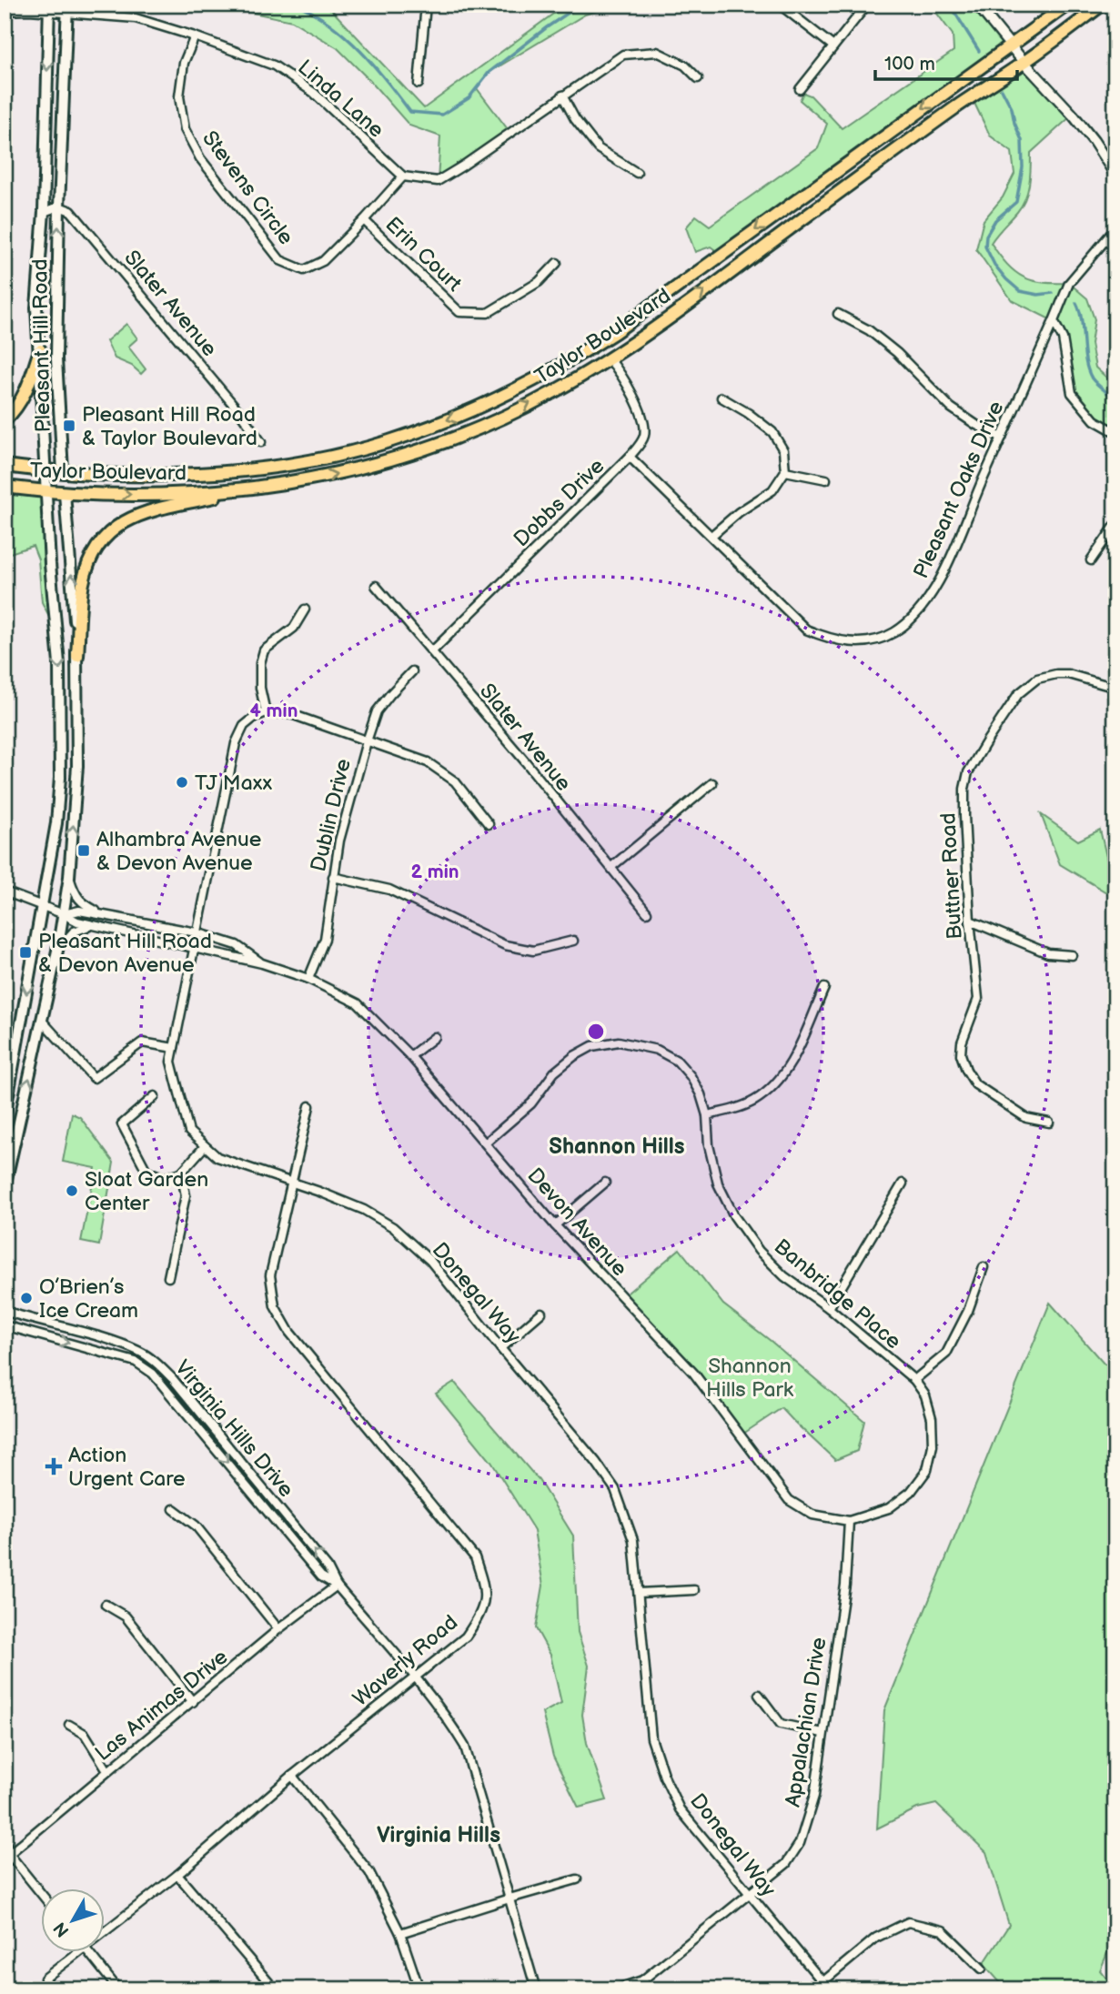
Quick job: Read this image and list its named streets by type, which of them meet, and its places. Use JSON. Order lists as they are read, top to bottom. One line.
{"streets":{"main road":["Taylor Boulevard","Pleasant Hill Road"],"street":["Linda Lane","Stevens Circle","Erin Court","Slater Avenue","Pleasant Oaks Drive","Dobbs Drive","Dublin Drive","Buttner Road","Devon Avenue","Donegal Way","Banbridge Place","Virginia Hills Drive","Waverly Road","Las Animas Drive","Appalachian Drive"]},"crossings":[["Linda Lane","Stevens Circle"],["Linda Lane","Pleasant Hill Road"],["Stevens Circle","Erin Court"],["Slater Avenue","Pleasant Hill Road"],["Slater Avenue","Dobbs Drive"],["Taylor Boulevard","Pleasant Hill Road"],["Taylor Boulevard","Dobbs Drive"],["Pleasant Hill Road","Devon Avenue"],["Pleasant Oaks Drive","Dobbs Drive"],["Dublin Drive","Devon Avenue"],["Devon Avenue","Donegal Way"],["Devon Avenue","Banbridge Place"],["Devon Avenue","Appalachian Drive"],["Donegal Way","Waverly Road"],["Donegal Way","Appalachian Drive"],["Banbridge Place","Appalachian Drive"],["Virginia Hills Drive","Waverly Road"],["Virginia Hills Drive","Las Animas Drive"]],"districts":["Shannon Hills","Virginia Hills"],"parks":["Shannon Hills Park"],"places":{"transit":["Pleasant Hill Road & Taylor Boulevard","Alhambra Avenue & Devon Avenue","Pleasant Hill Road & Devon Avenue"],"other":["TJ Maxx","Sloat Garden Center","O’Brien’s Ice Cream"],"health":["Action Urgent Care"]},"scale_bar":"100 m","north":"bottom left","rings":["4 min","2 min"]}
